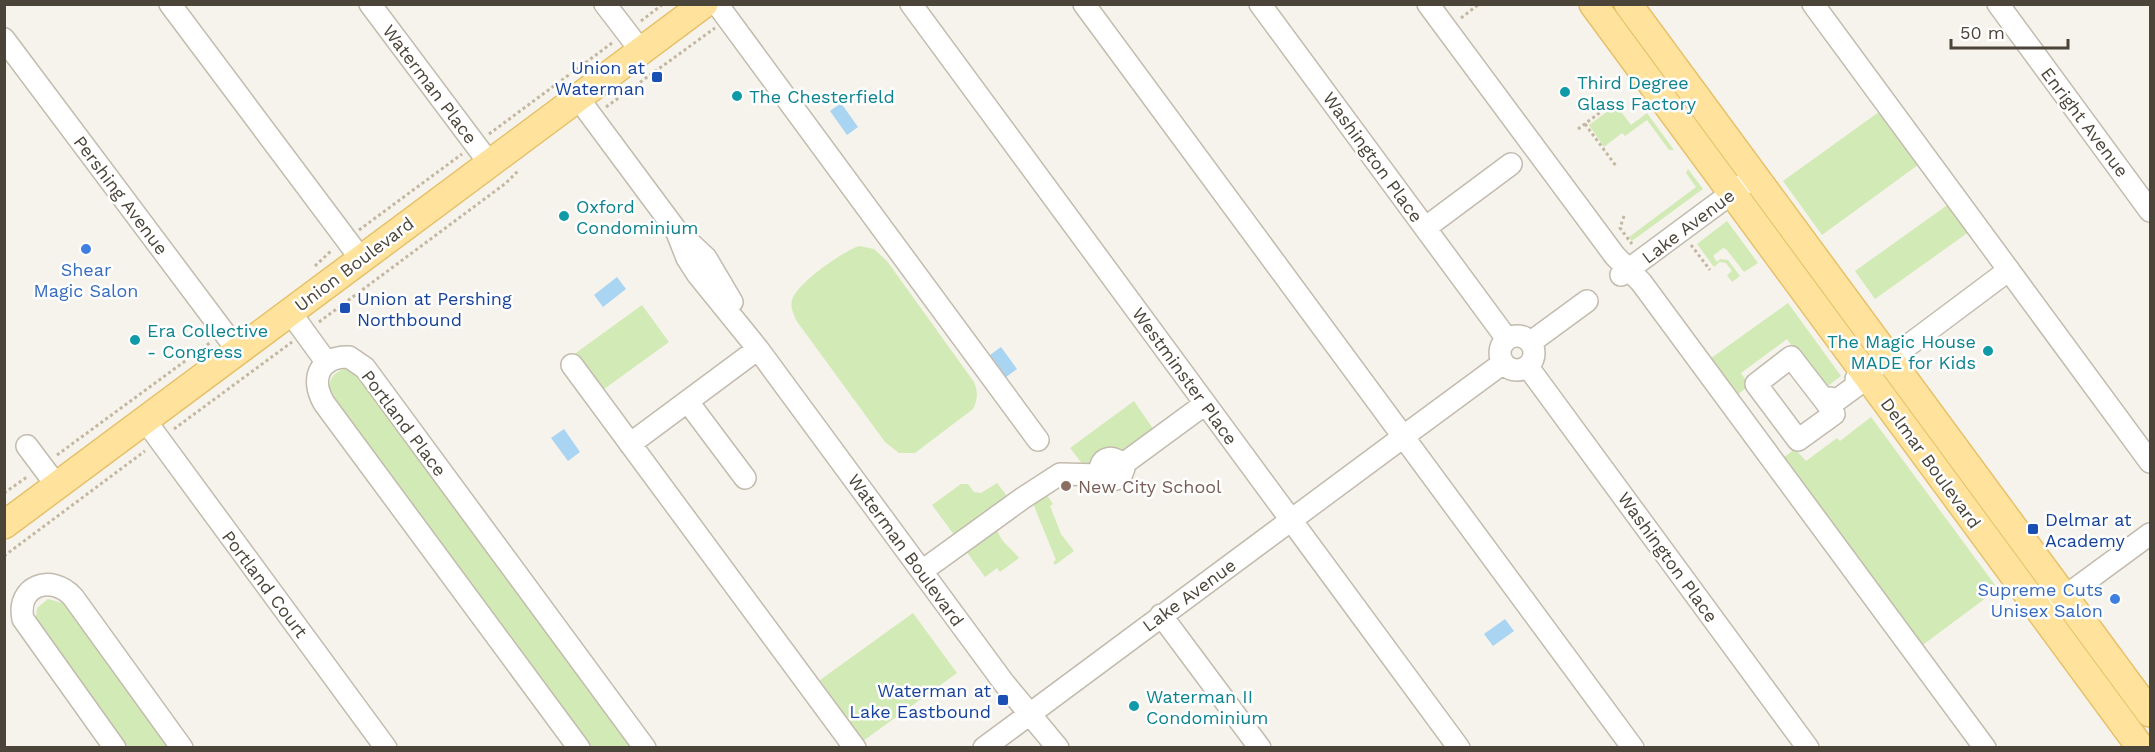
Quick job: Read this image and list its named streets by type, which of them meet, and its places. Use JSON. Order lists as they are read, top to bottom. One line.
{"streets":{"main road":["Union Boulevard","Delmar Boulevard"],"street":["Waterman Place","Enright Avenue","Washington Place","Pershing Avenue","Lake Avenue","Westminster Place","Portland Place","Waterman Boulevard","Portland Court"]},"crossings":[["Waterman Place","Union Boulevard"],["Washington Place","Lake Avenue"],["Pershing Avenue","Union Boulevard"],["Lake Avenue","Westminster Place"],["Lake Avenue","Delmar Boulevard"],["Lake Avenue","Waterman Boulevard"],["Union Boulevard","Waterman Boulevard"],["Union Boulevard","Portland Court"]],"places":{"transit":["Union at Waterman","Union at Pershing Northbound","Delmar at Academy","Waterman at Lake Eastbound"],"other":["Third Degree Glass Factory","The Chesterfield","Oxford Condominium","Shear Magic Salon","Era Collective - Congress","The Magic House MADE for Kids","New City School","Supreme Cuts Unisex Salon","Waterman II Condominium"]},"scale_bar":"50 m"}
